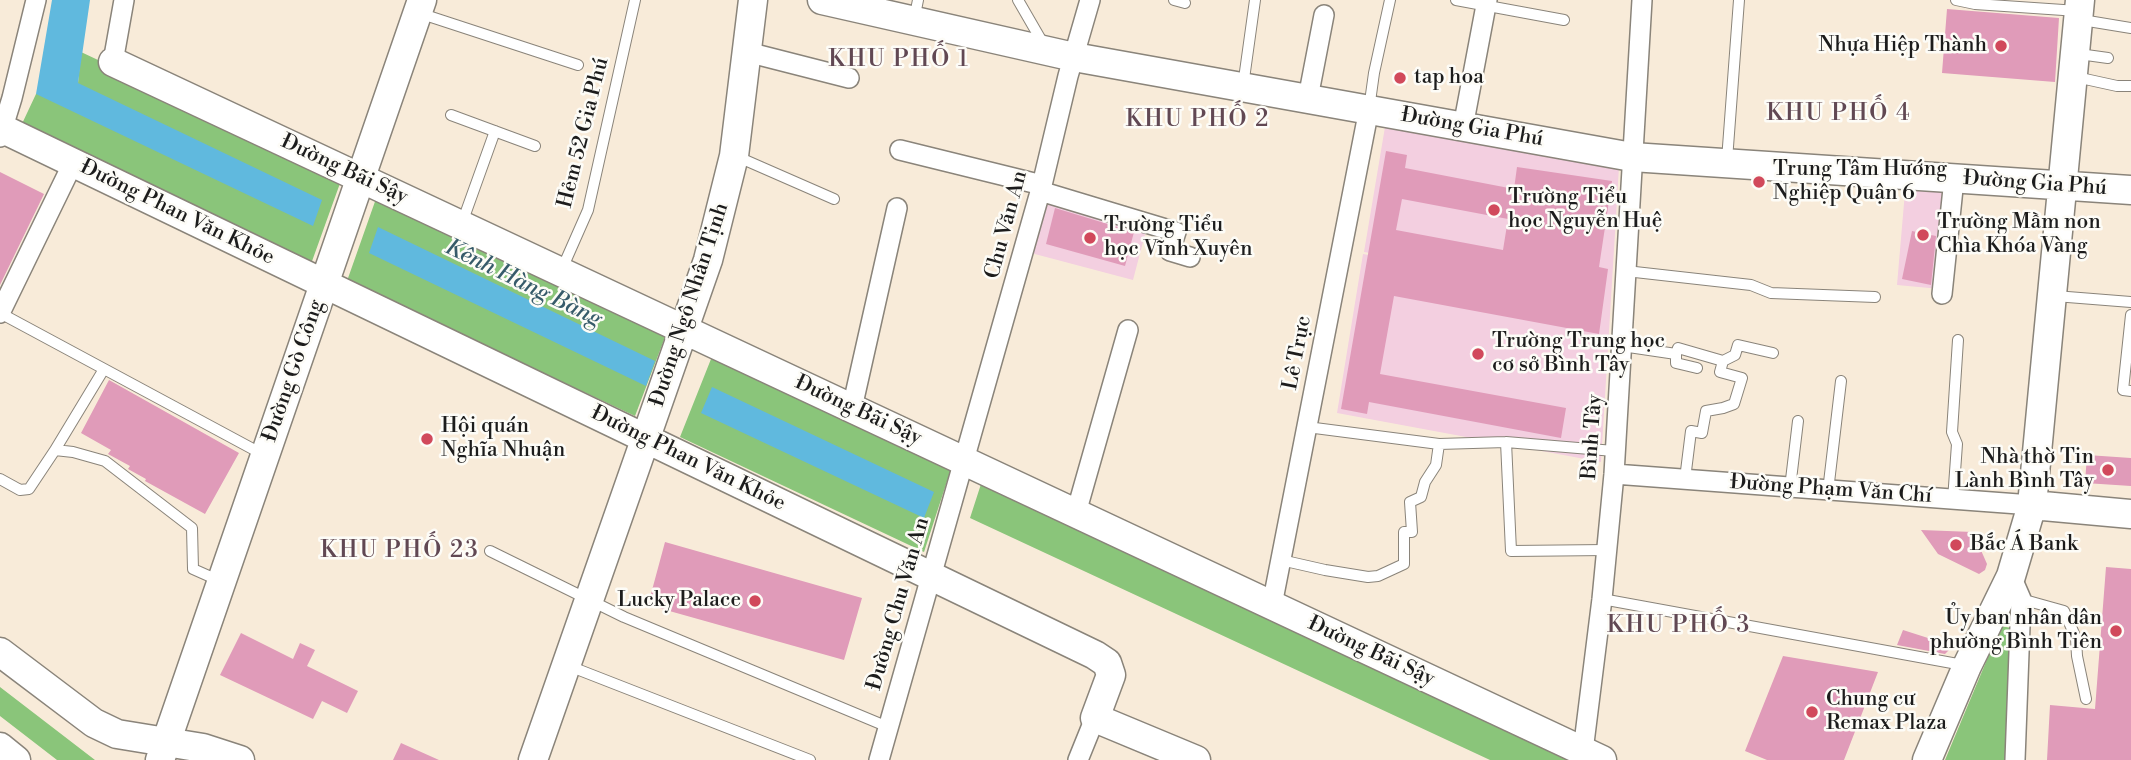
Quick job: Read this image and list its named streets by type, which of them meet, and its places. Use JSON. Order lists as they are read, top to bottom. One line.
{"streets":{"street":["Đường Gia Phú","Đường Bãi Sậy","Đường Phan Văn Khỏe","Chu Văn An","Đường Ngô Nhân Tịnh","Lê Trực","Đường Gò Công","Bình Tây","Đường Phạm Văn Chí","Đường Chu Văn An"],"lane":["Hẻm 52 Gia Phú"]},"crossings":[["Đường Gia Phú","Chu Văn An"],["Đường Gia Phú","Lê Trực"],["Đường Gia Phú","Bình Tây"],["Hẻm 52 Gia Phú","Đường Bãi Sậy"],["Đường Bãi Sậy","Chu Văn An"],["Đường Bãi Sậy","Đường Ngô Nhân Tịnh"],["Đường Bãi Sậy","Lê Trực"],["Đường Bãi Sậy","Đường Gò Công"],["Đường Bãi Sậy","Bình Tây"],["Đường Bãi Sậy","Đường Chu Văn An"],["Đường Phan Văn Khỏe","Đường Ngô Nhân Tịnh"],["Đường Phan Văn Khỏe","Đường Gò Công"],["Đường Phan Văn Khỏe","Đường Chu Văn An"],["Chu Văn An","Đường Chu Văn An"],["Bình Tây","Đường Phạm Văn Chí"]],"districts":["KHU PHỐ 1","KHU PHỐ 4","KHU PHỐ 2","KHU PHỐ 23","KHU PHỐ 3"],"water":["Kênh Hàng Bàng"],"places":["Nhựa Hiệp Thành","tap hoa","Trung Tâm Hướng Nghiệp Quận 6","Trường Tiểu học Nguyễn Huệ","Trường Mầm non Chìa Khóa Vàng","Trường Tiểu học Vĩnh Xuyên","Trường Trung học cơ sở Bình Tây","Hội quán Nghĩa Nhuận","Nhà thờ Tin Lành Bình Tây","Bắc Á Bank","Lucky Palace","Ủy ban nhân dân phường Bình Tiên","Chung cư Remax Plaza"]}
